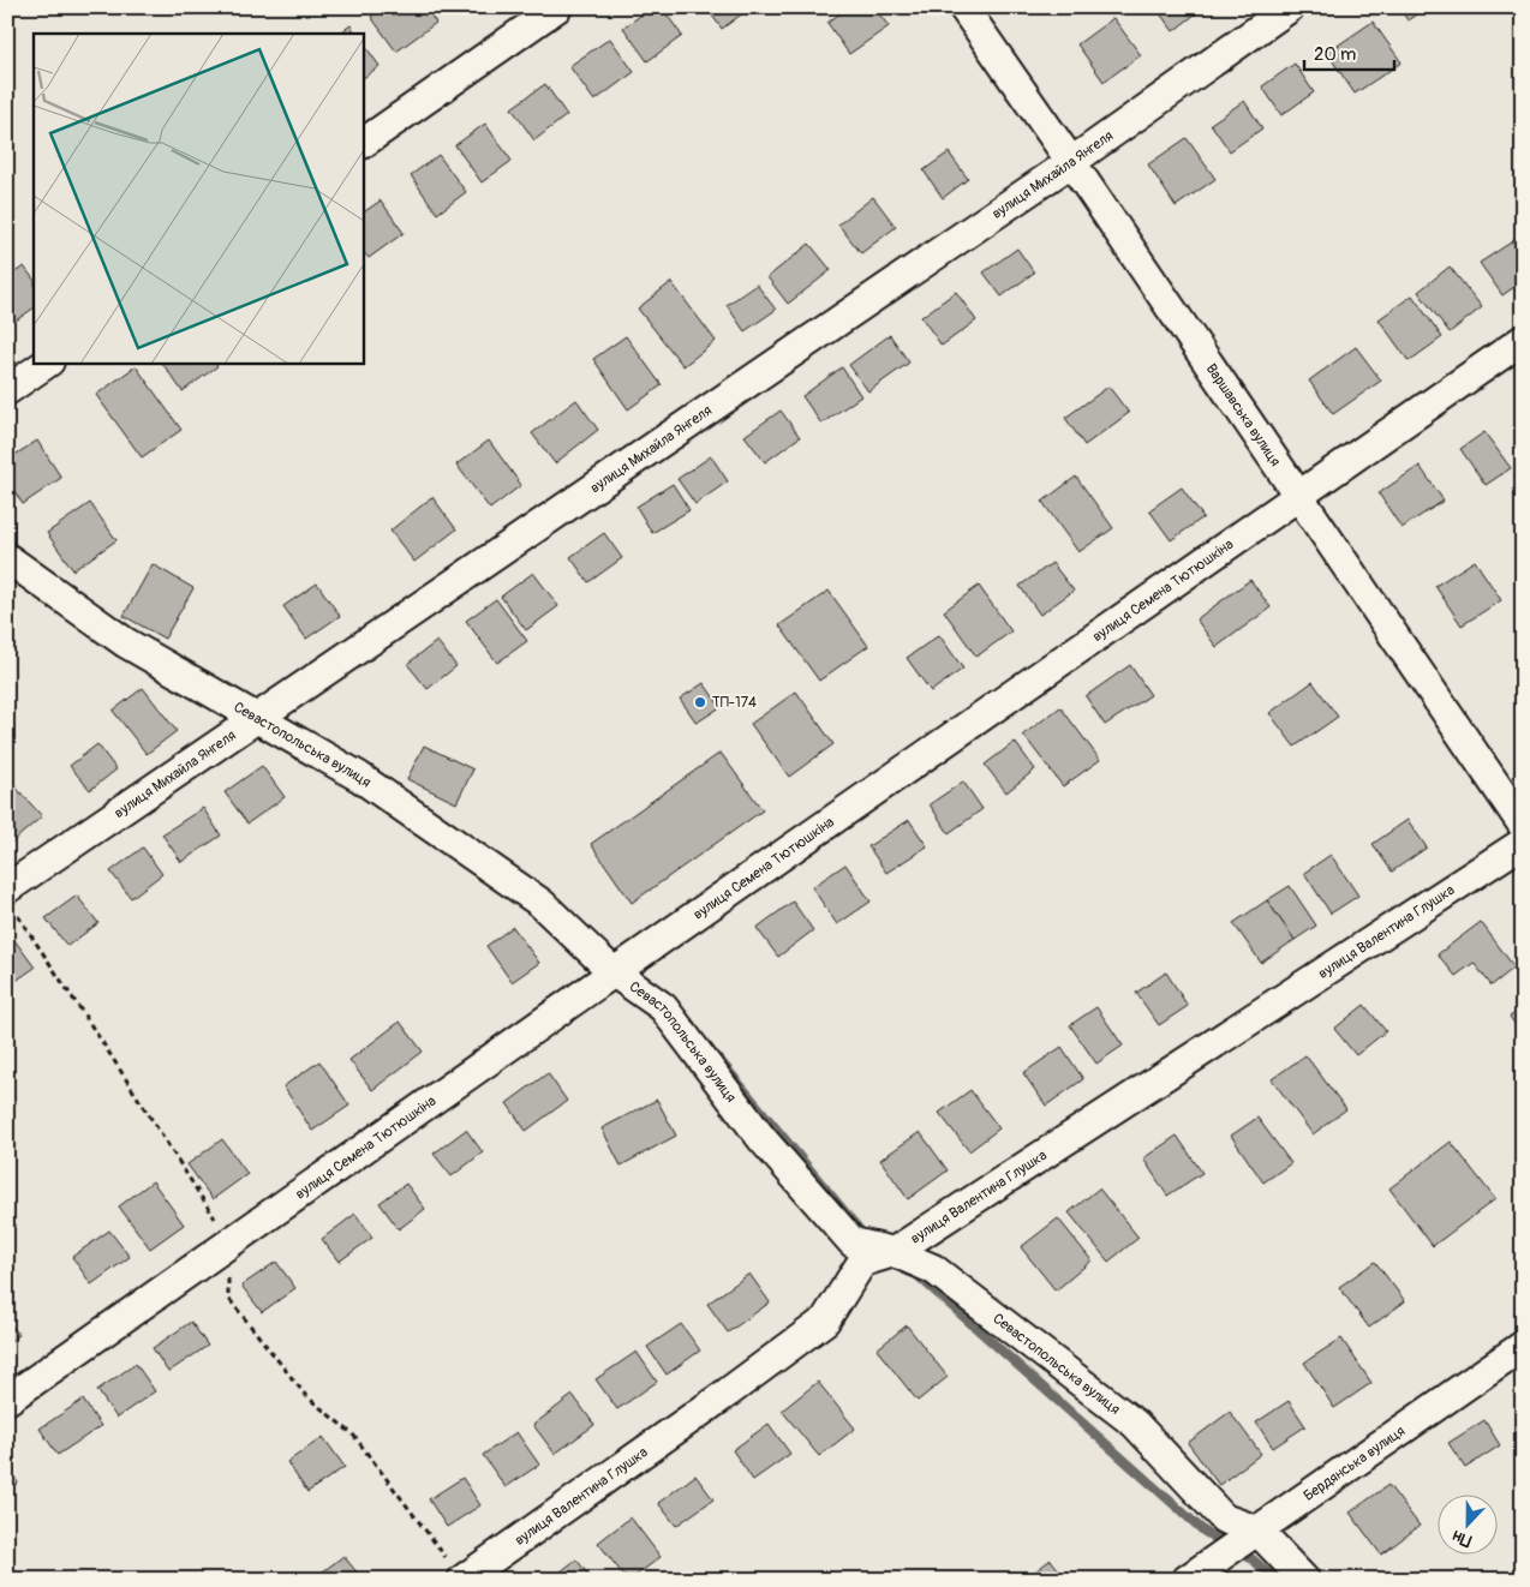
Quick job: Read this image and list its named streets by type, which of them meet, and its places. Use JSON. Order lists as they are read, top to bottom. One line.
{"streets":{"street":["вулиця Михайла Янгеля","Варшавська вулиця","вулиця Семена Тютюшкіна","Севастопольська вулиця","вулиця Валентина Глушка","Бердянська вулиця"]},"crossings":[["вулиця Михайла Янгеля","Варшавська вулиця"],["вулиця Михайла Янгеля","Севастопольська вулиця"],["Варшавська вулиця","вулиця Семена Тютюшкіна"],["вулиця Семена Тютюшкіна","Севастопольська вулиця"],["Севастопольська вулиця","вулиця Валентина Глушка"],["Севастопольська вулиця","Бердянська вулиця"]],"places":["ТП-174"],"scale_bar":"20 m","north":"bottom"}
